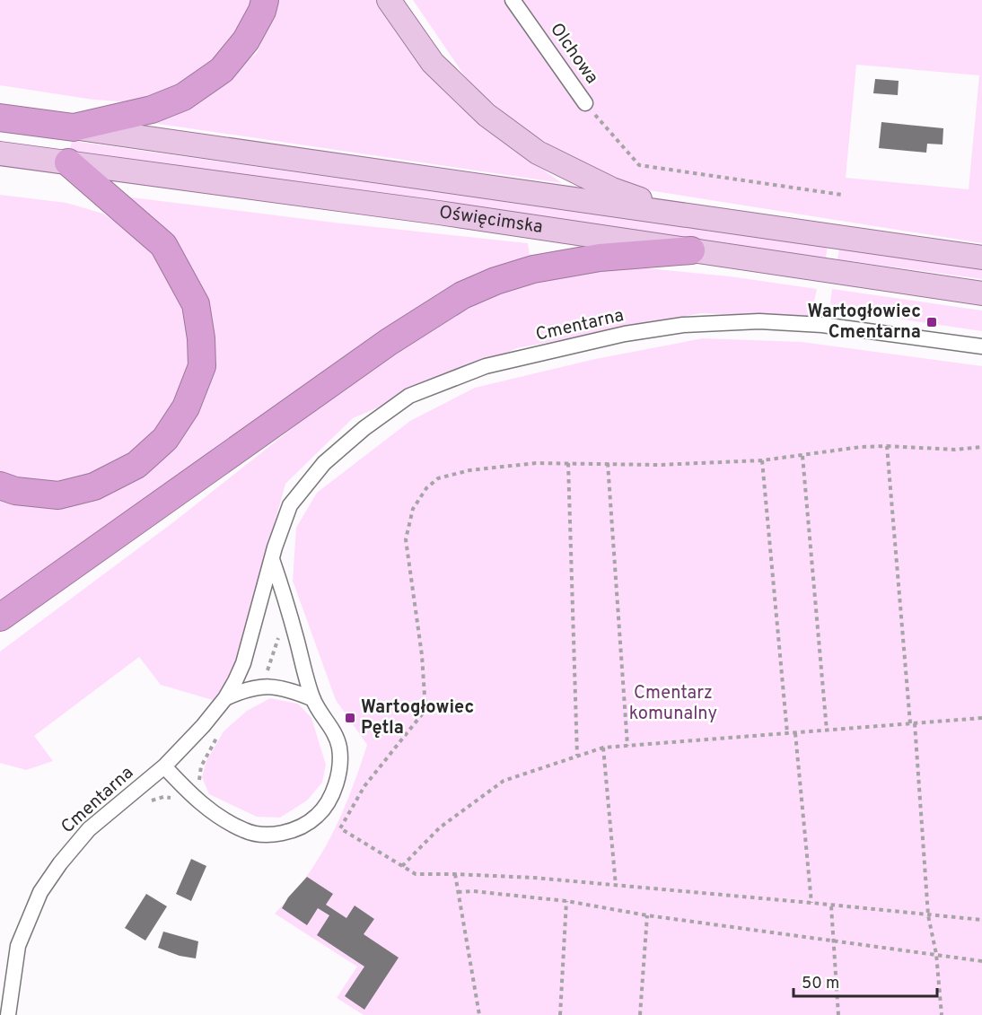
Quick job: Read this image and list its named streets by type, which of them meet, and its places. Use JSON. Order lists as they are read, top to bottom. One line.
{"streets":{"highway":["Oświęcimska"],"street":["Olchowa","Cmentarna"]},"parks":["Cmentarz komunalny"],"places":{"transit":["Wartogłowiec Cmentarna","Wartogłowiec Pętla"]},"scale_bar":"50 m"}
